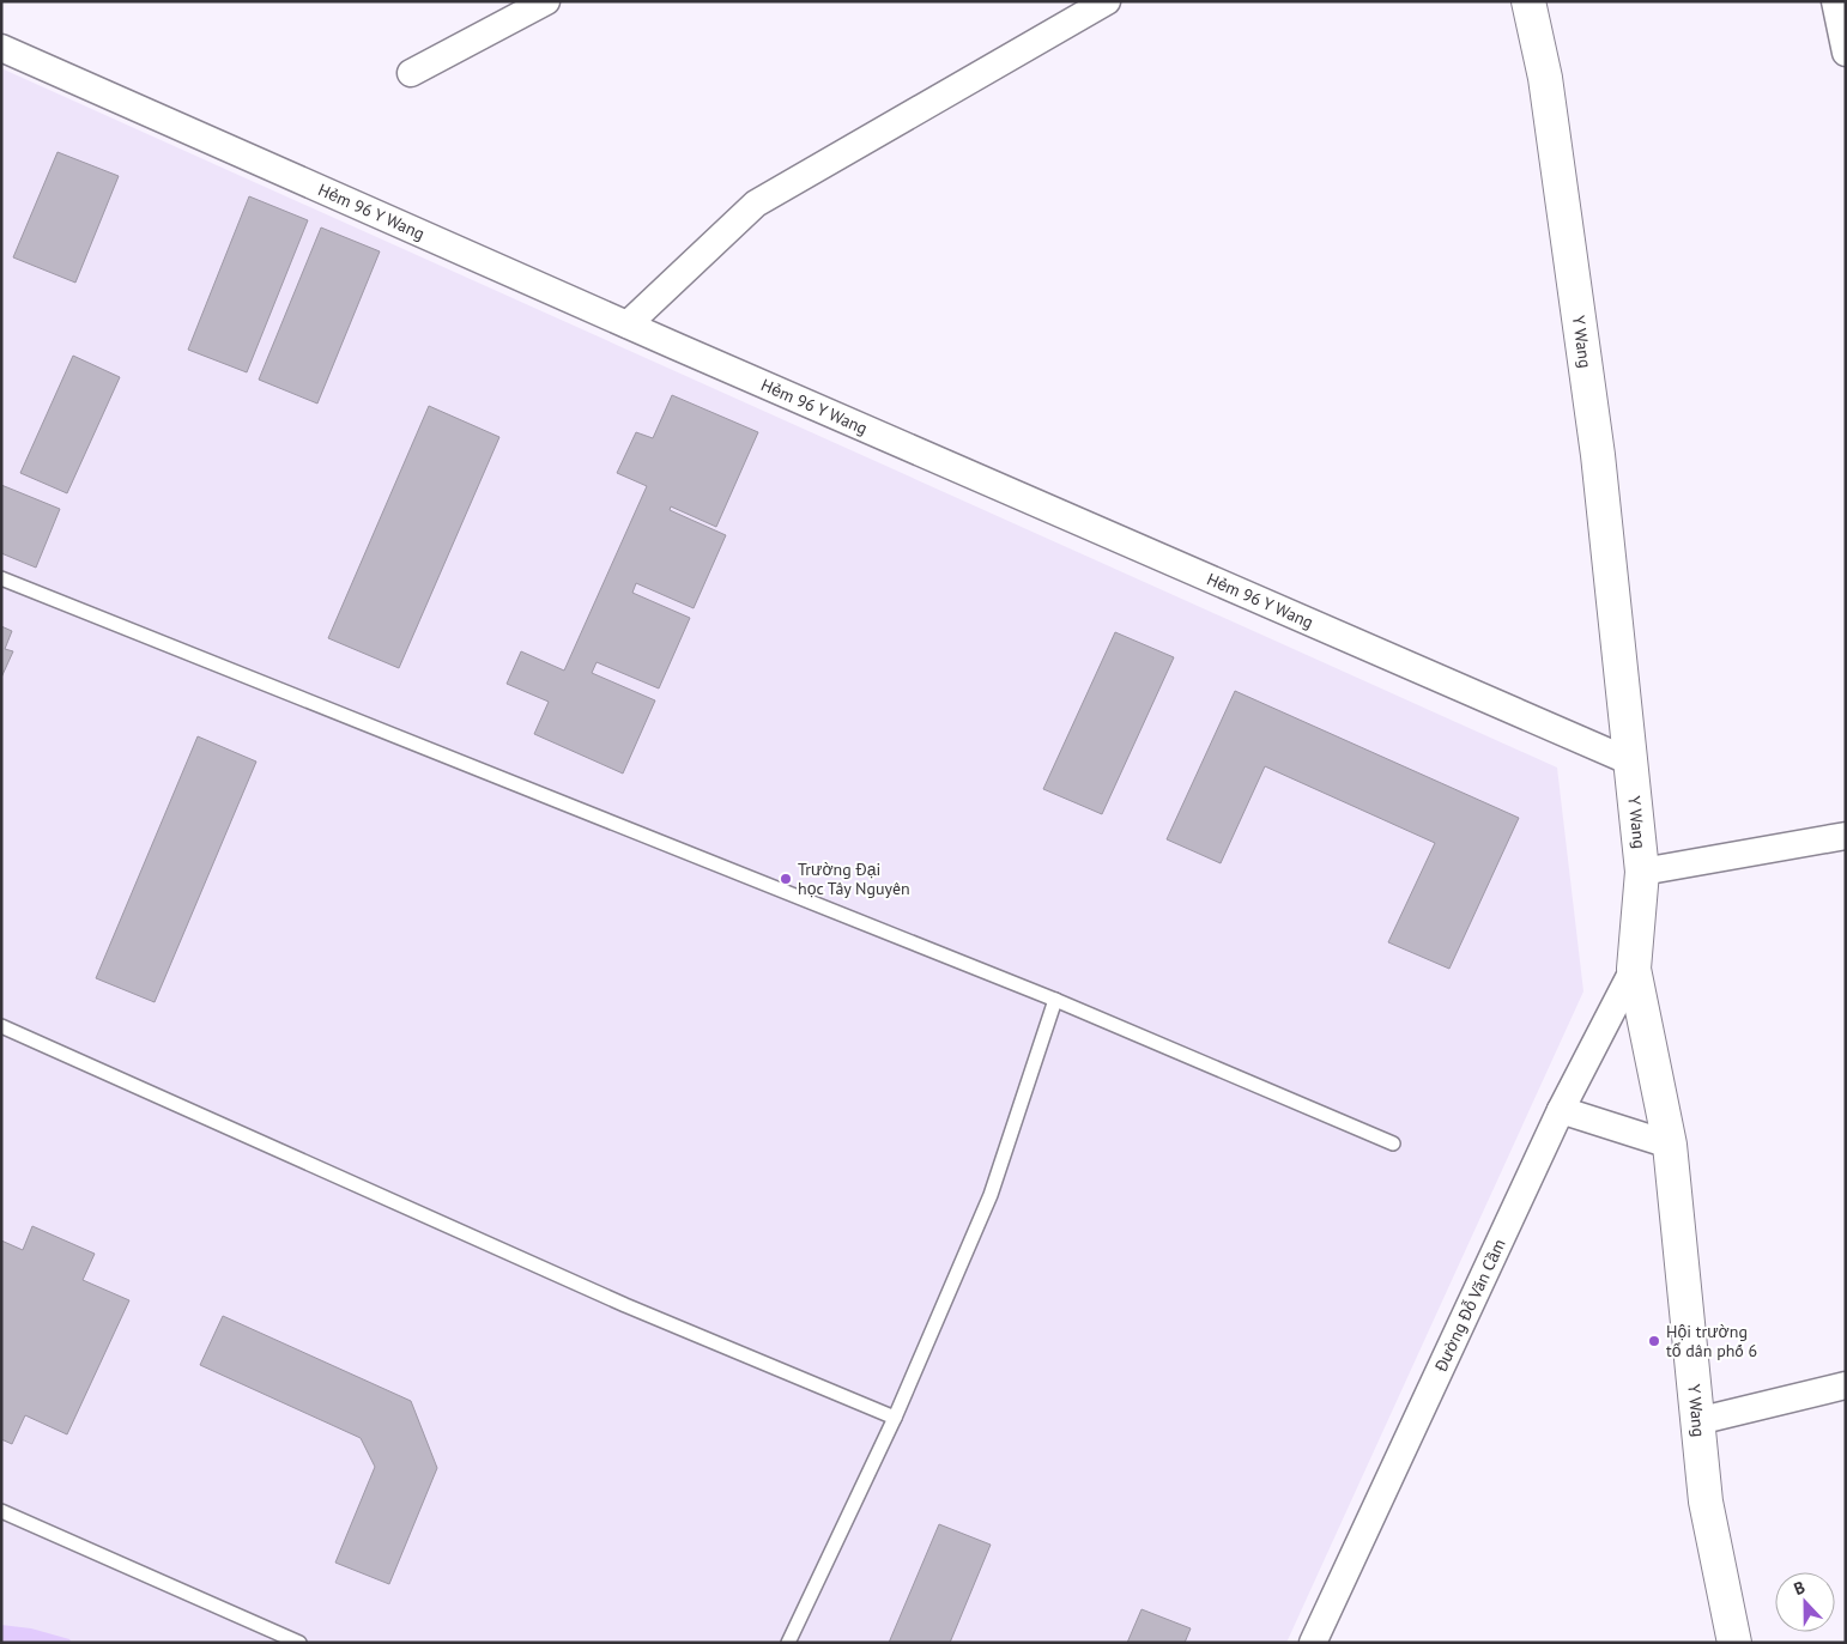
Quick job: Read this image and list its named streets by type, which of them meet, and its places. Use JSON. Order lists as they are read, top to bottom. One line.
{"streets":{"street":["Hẻm 96 Y Wang","Y Wang","Đường Đỗ Văn Cầm"]},"crossings":[["Hẻm 96 Y Wang","Y Wang"],["Y Wang","Đường Đỗ Văn Cầm"]],"places":["Trường Đại học Tây Nguyên","Hội trường tổ dân phố 6"],"north":"top"}
